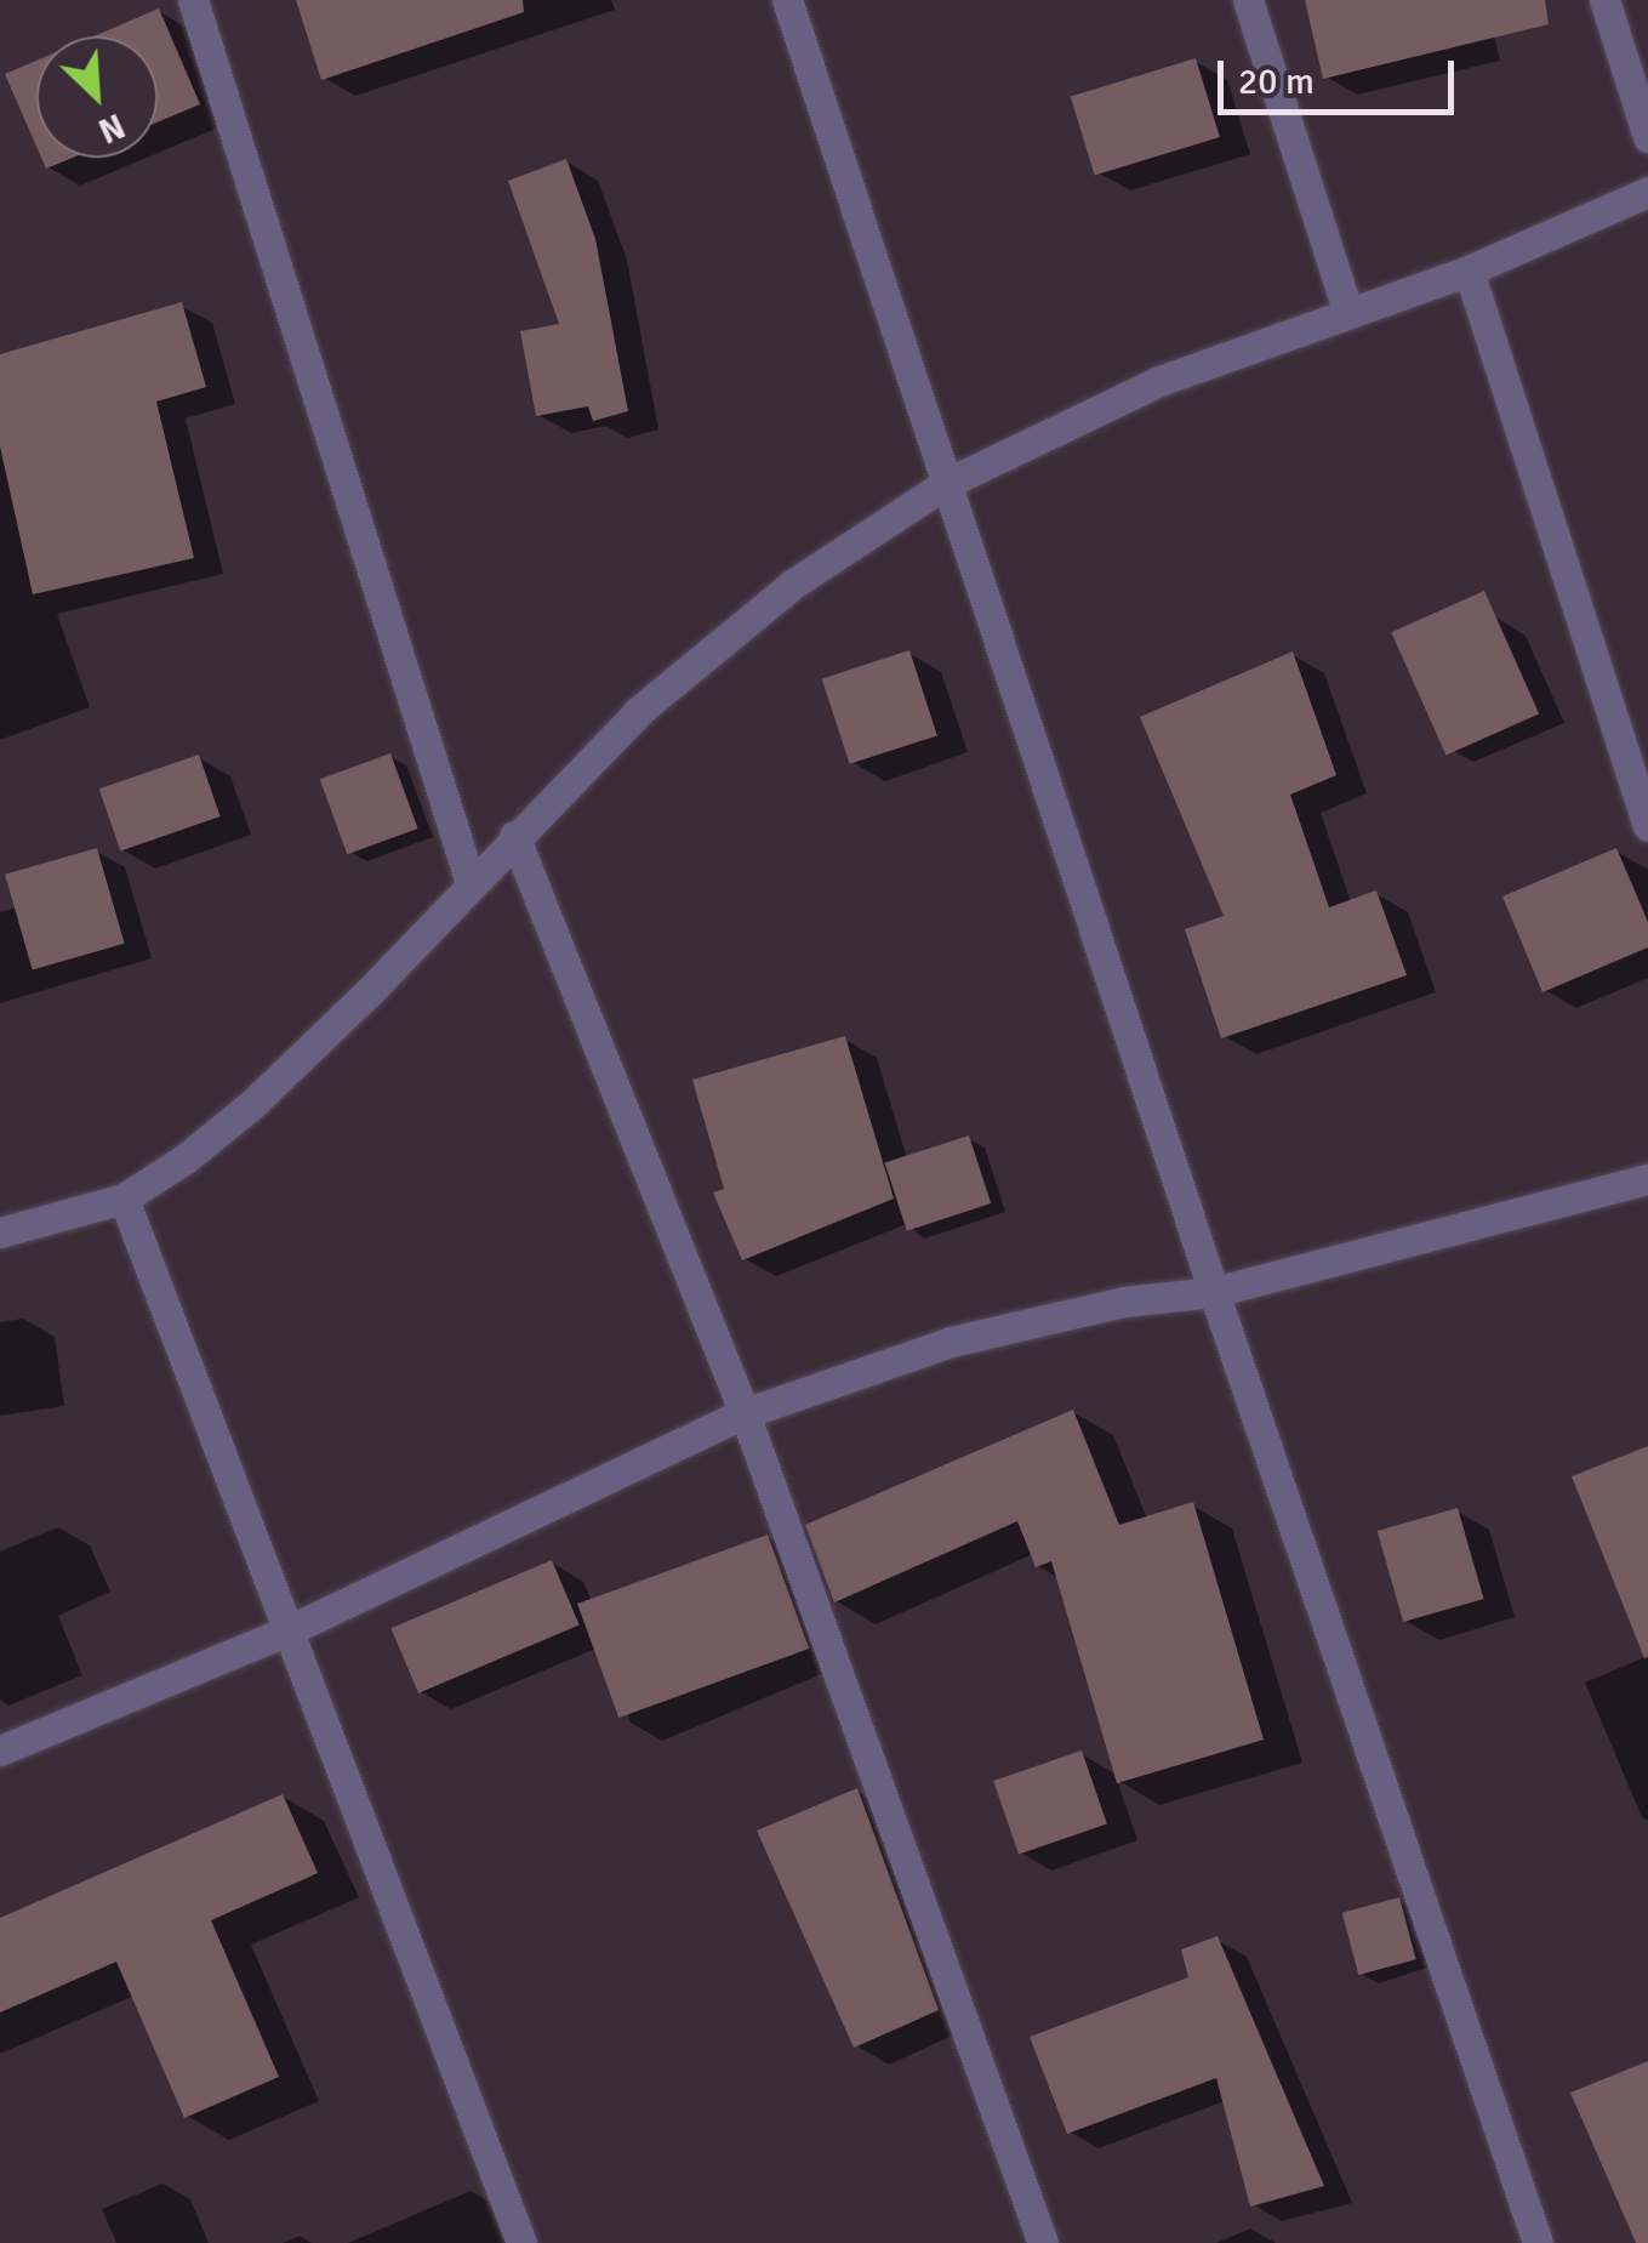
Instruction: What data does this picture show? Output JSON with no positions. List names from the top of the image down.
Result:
{
  "scale_bar": "20 m",
  "north": "bottom right"
}
